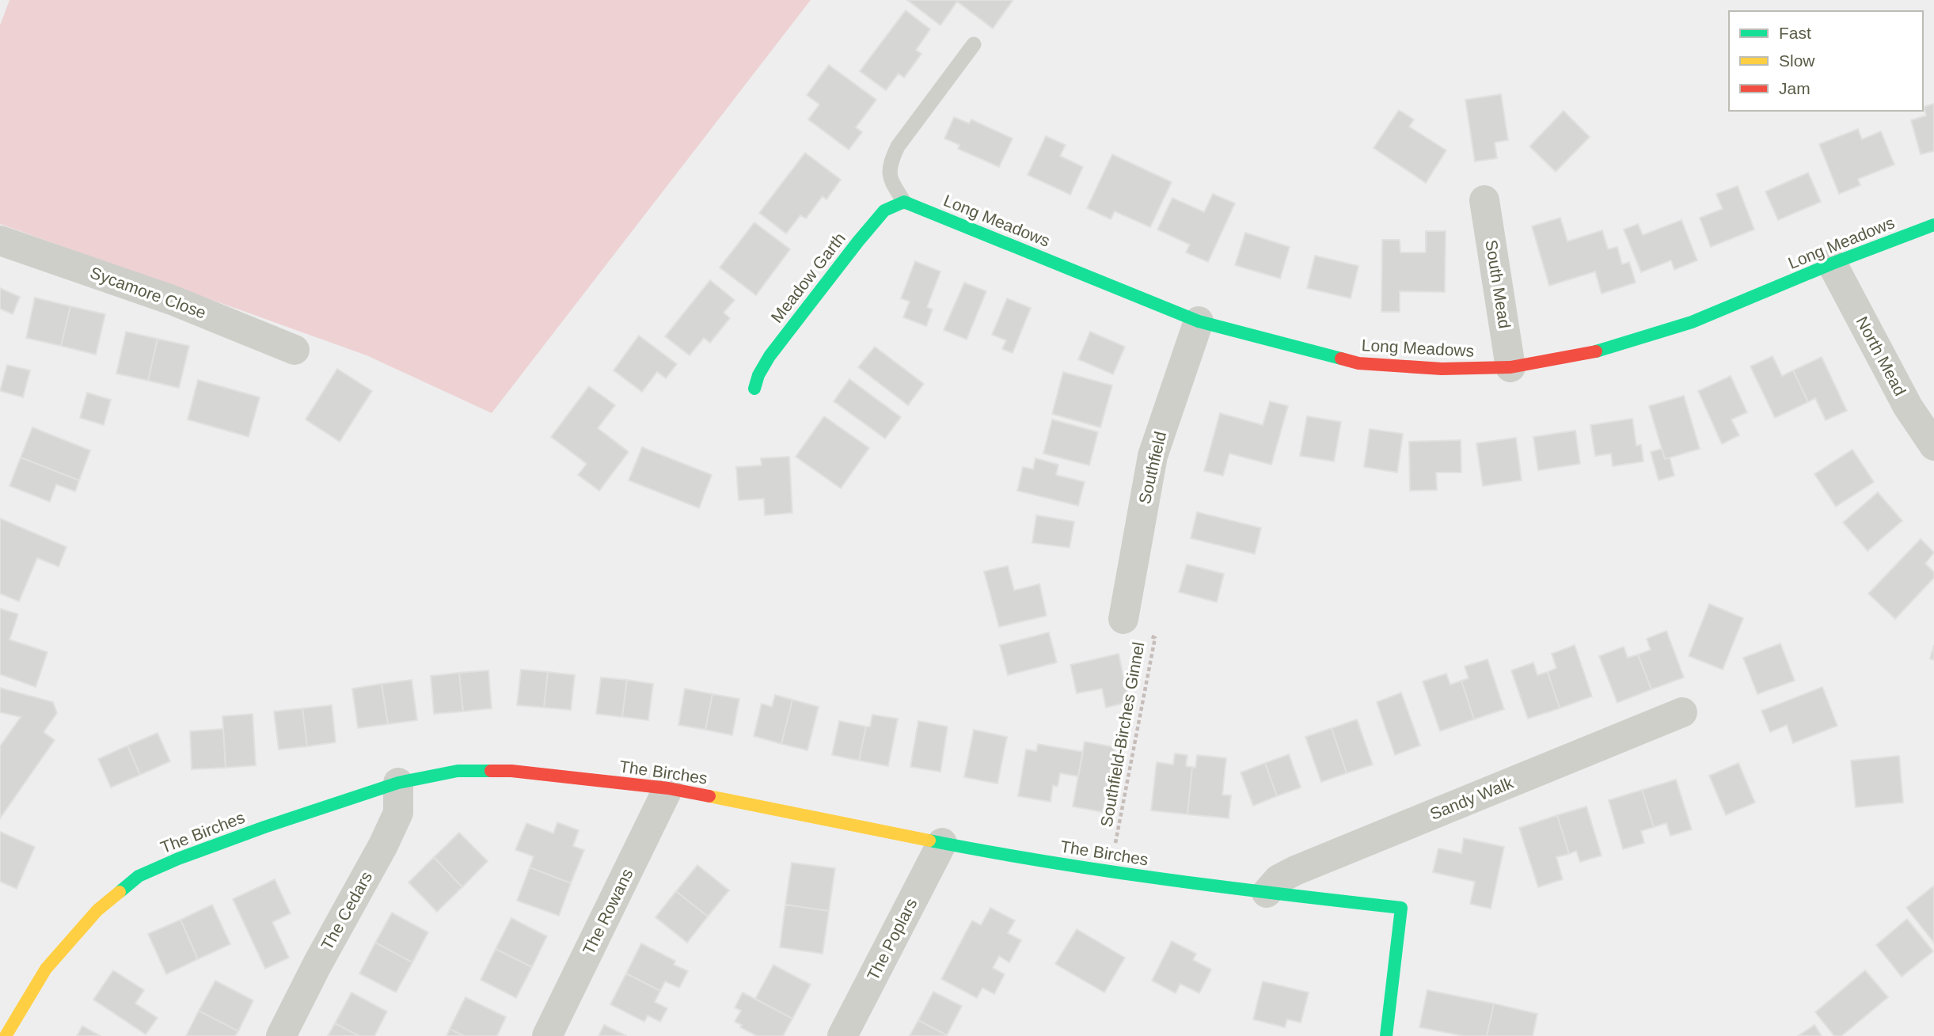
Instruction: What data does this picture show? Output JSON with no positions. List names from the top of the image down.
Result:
{
  "streets": {
    "street": [
      "Long Meadows",
      "Meadow Garth",
      "South Mead",
      "Sycamore Close",
      "North Mead",
      "Southfield",
      "The Birches",
      "Sandy Walk",
      "The Cedars",
      "The Rowans",
      "The Poplars"
    ],
    "path": ["Southfield-Birches Ginnel"]
  },
  "crossings": [
    ["Long Meadows", "Meadow Garth"],
    ["Long Meadows", "South Mead"],
    ["Long Meadows", "North Mead"],
    ["Long Meadows", "Southfield"],
    ["Southfield", "Southfield-Birches Ginnel"],
    ["Southfield-Birches Ginnel", "The Birches"],
    ["The Birches", "Sandy Walk"],
    ["The Birches", "The Cedars"],
    ["The Birches", "The Rowans"],
    ["The Birches", "The Poplars"]
  ],
  "legend": ["Fast", "Slow", "Jam"]
}
